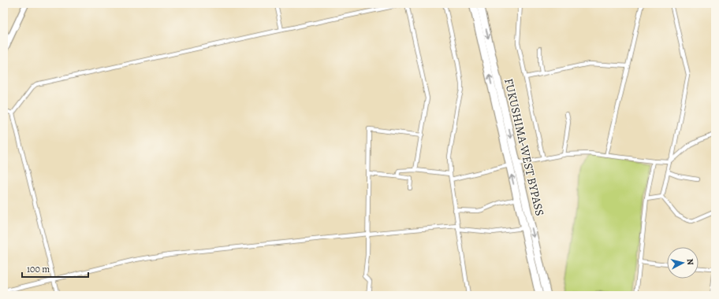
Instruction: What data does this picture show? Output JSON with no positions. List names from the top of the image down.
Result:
{
  "streets": {
    "highway": ["FUKUSHIMA-WEST BYPASS"]
  },
  "scale_bar": "100 m",
  "north": "right"
}
